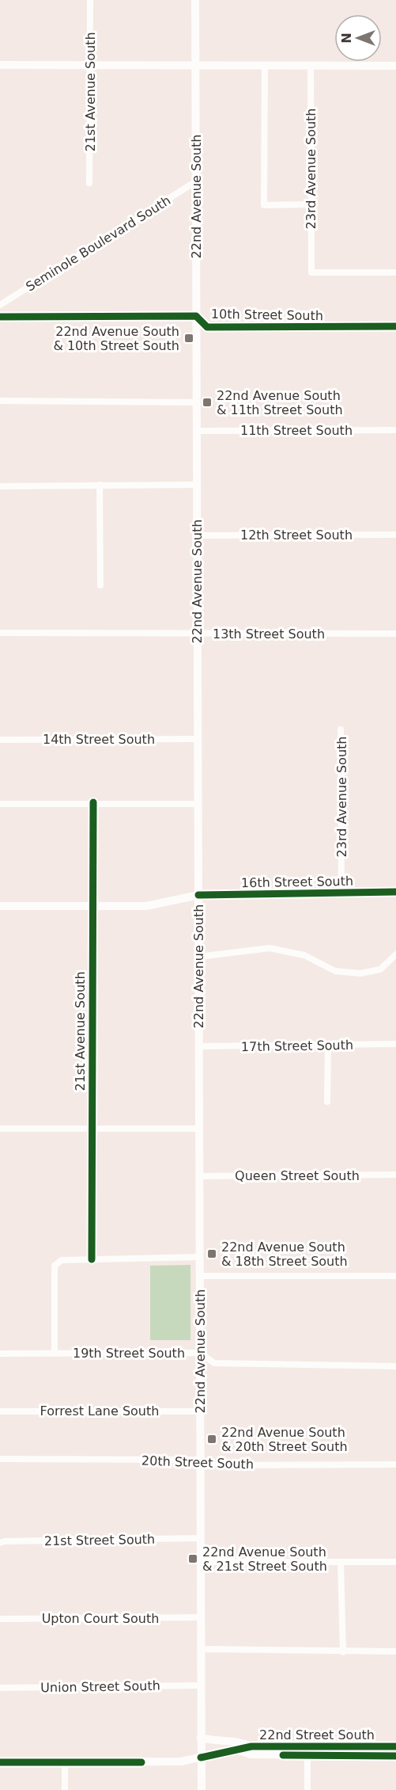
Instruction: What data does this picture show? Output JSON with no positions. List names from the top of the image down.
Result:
{
  "streets": {
    "main road": ["22nd Avenue South", "16th Street South", "22nd Street South"],
    "street": [
      "21st Avenue South",
      "23rd Avenue South",
      "Seminole Boulevard South",
      "10th Street South",
      "11th Street South",
      "12th Street South",
      "13th Street South",
      "14th Street South",
      "17th Street South",
      "Queen Street South",
      "19th Street South",
      "Forrest Lane South",
      "20th Street South",
      "21st Street South",
      "Upton Court South",
      "Union Street South"
    ]
  },
  "crossings": [
    ["21st Avenue South", "16th Street South"],
    ["23rd Avenue South", "16th Street South"],
    ["22nd Avenue South", "Seminole Boulevard South"],
    ["22nd Avenue South", "10th Street South"],
    ["22nd Avenue South", "11th Street South"],
    ["22nd Avenue South", "12th Street South"],
    ["22nd Avenue South", "13th Street South"],
    ["22nd Avenue South", "14th Street South"],
    ["22nd Avenue South", "16th Street South"],
    ["22nd Avenue South", "17th Street South"],
    ["22nd Avenue South", "Queen Street South"],
    ["22nd Avenue South", "19th Street South"],
    ["22nd Avenue South", "Forrest Lane South"],
    ["22nd Avenue South", "20th Street South"],
    ["22nd Avenue South", "21st Street South"],
    ["22nd Avenue South", "Upton Court South"],
    ["22nd Avenue South", "Union Street South"],
    ["22nd Avenue South", "22nd Street South"]
  ],
  "places": {
    "transit": [
      "22nd Avenue South & 10th Street South",
      "22nd Avenue South & 11th Street South",
      "22nd Avenue South & 18th Street South",
      "22nd Avenue South & 20th Street South",
      "22nd Avenue South & 21st Street South"
    ]
  },
  "north": "left"
}
